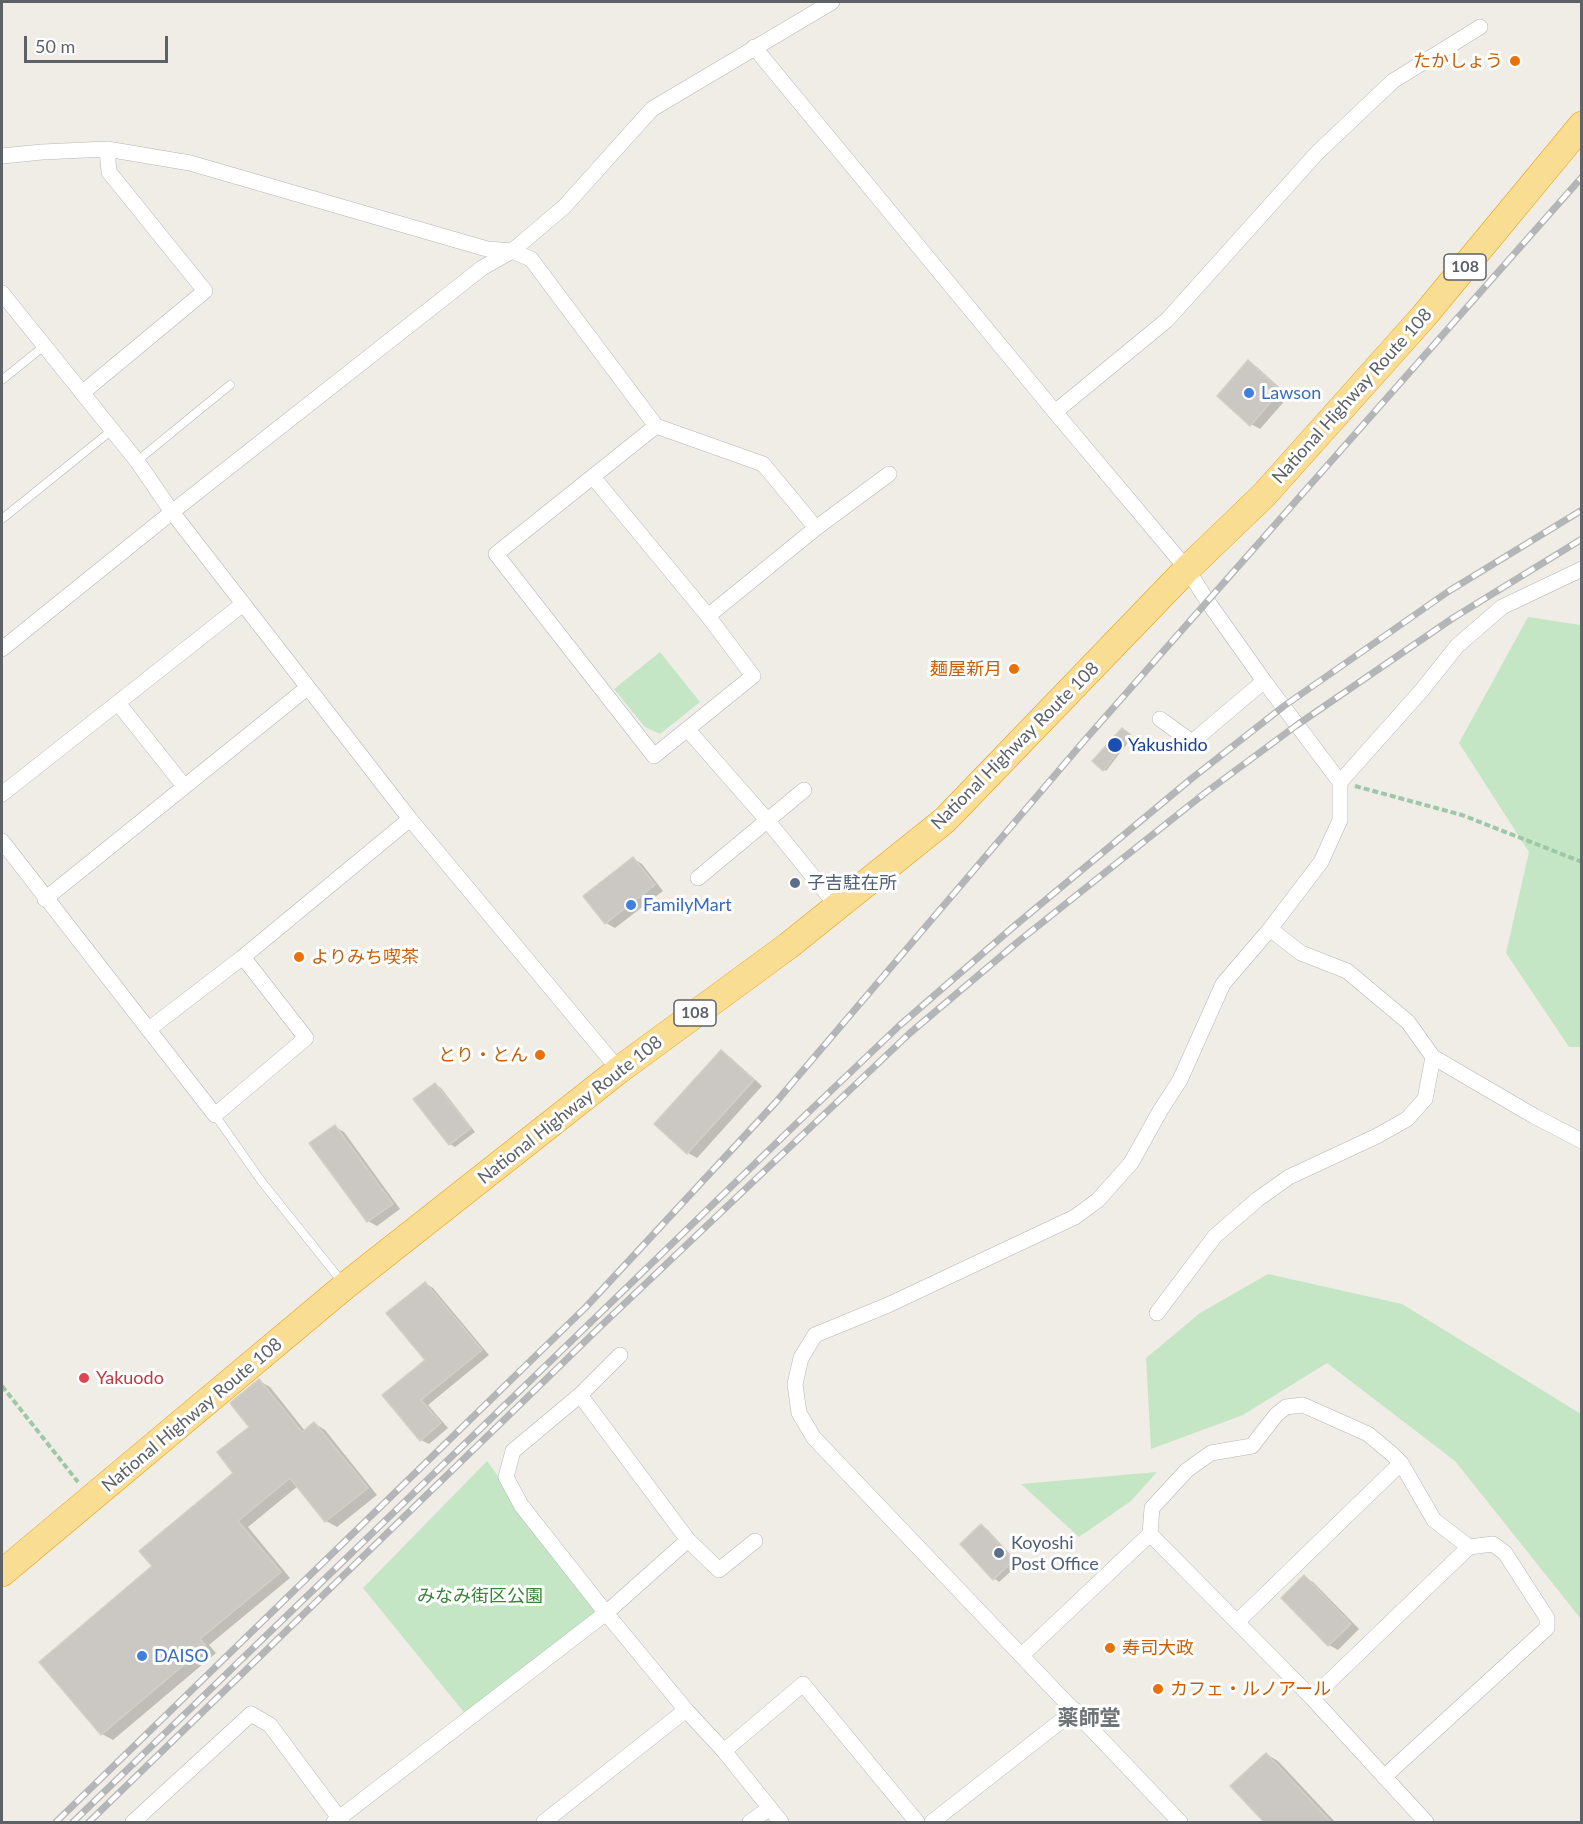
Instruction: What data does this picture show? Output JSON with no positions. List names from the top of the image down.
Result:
{
  "streets": {
    "highway": ["108", "National Highway Route 108"]
  },
  "districts": ["薬師堂"],
  "parks": ["みなみ街区公園"],
  "places": [
    "たかしょう",
    "Lawson",
    "麺屋新月",
    "Yakushido",
    "子吉駐在所",
    "FamilyMart",
    "よりみち喫茶",
    "とり・とん",
    "Yakuodo",
    "Koyoshi Post Office",
    "寿司大政",
    "DAISO",
    "カフェ・ルノアール"
  ],
  "scale_bar": "50 m"
}
